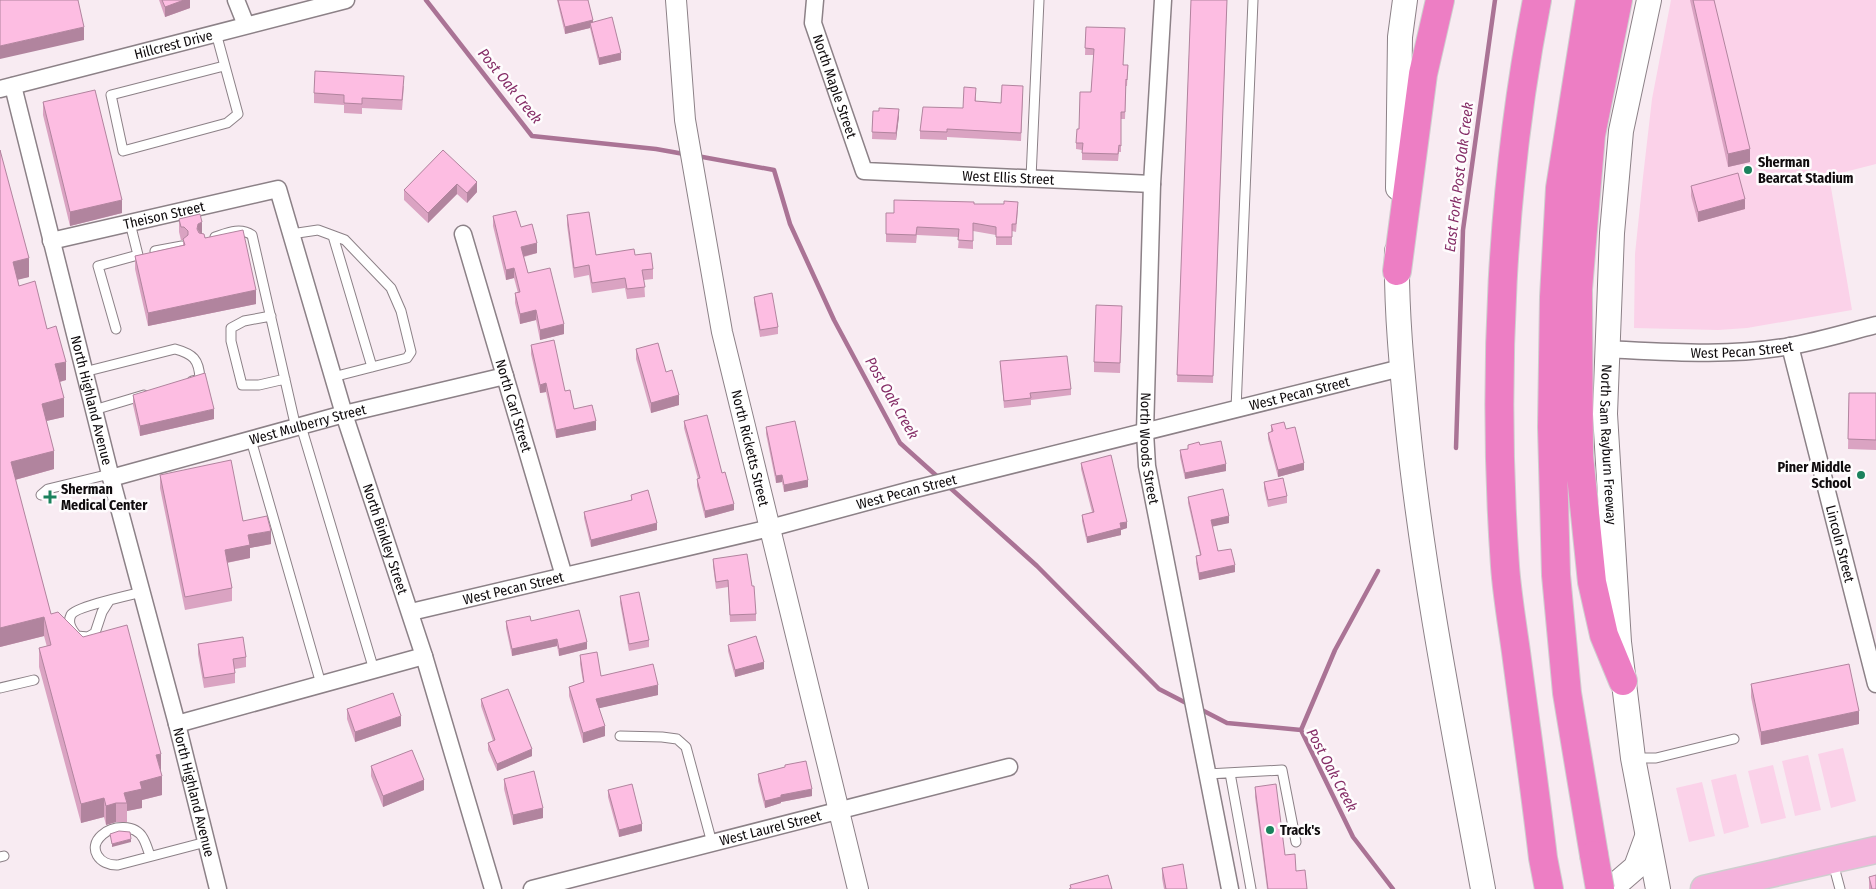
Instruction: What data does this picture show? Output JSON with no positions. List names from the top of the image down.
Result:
{
  "streets": {
    "main road": ["North Sam Rayburn Freeway"],
    "street": [
      "Hillcrest Drive",
      "North Maple Street",
      "West Ellis Street",
      "Theison Street",
      "West Pecan Street",
      "North Highland Avenue",
      "North Carl Street",
      "West Mulberry Street",
      "North Ricketts Street",
      "North Woods Street",
      "North Binkley Street",
      "Lincoln Street",
      "West Laurel Street"
    ]
  },
  "crossings": [
    ["Hillcrest Drive", "North Highland Avenue"],
    ["North Maple Street", "West Ellis Street"],
    ["West Ellis Street", "North Woods Street"],
    ["Theison Street", "North Highland Avenue"],
    ["Theison Street", "North Binkley Street"],
    ["West Pecan Street", "North Carl Street"],
    ["West Pecan Street", "North Sam Rayburn Freeway"],
    ["West Pecan Street", "North Ricketts Street"],
    ["West Pecan Street", "North Woods Street"],
    ["West Pecan Street", "North Binkley Street"],
    ["West Pecan Street", "Lincoln Street"],
    ["North Highland Avenue", "West Mulberry Street"],
    ["North Carl Street", "West Mulberry Street"],
    ["West Mulberry Street", "North Binkley Street"],
    ["North Ricketts Street", "West Laurel Street"]
  ],
  "water": ["Post Oak Creek", "East Fork Post Oak Creek"],
  "places": {
    "other": ["Sherman Bearcat Stadium", "Piner Middle School", "Track's"],
    "health": ["Sherman Medical Center"]
  }
}
